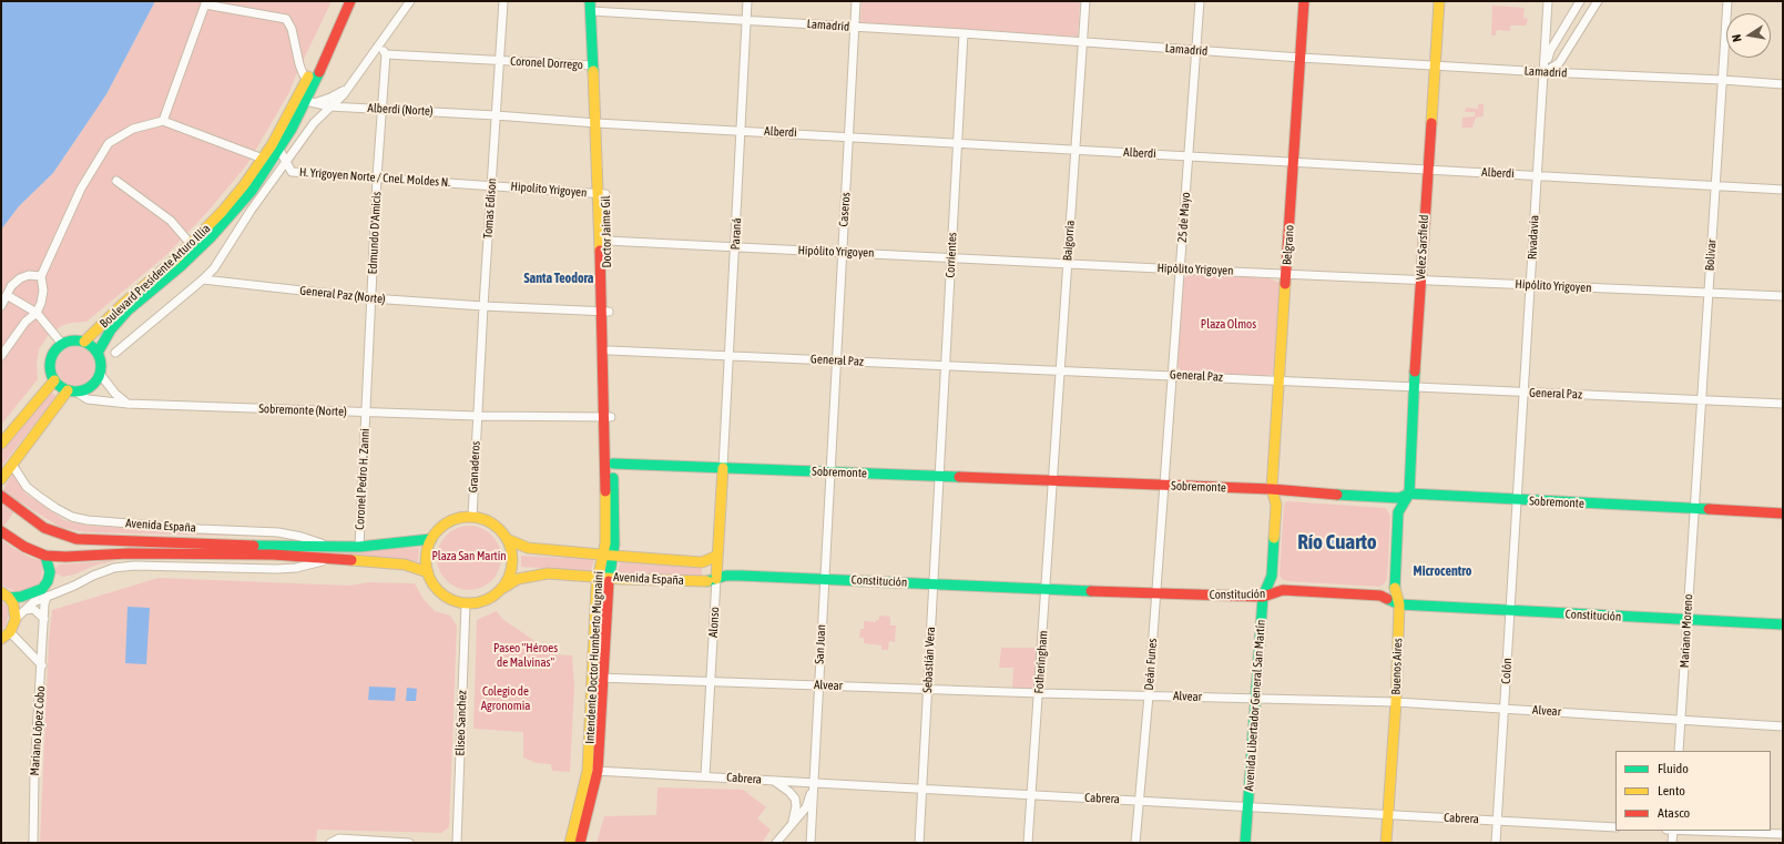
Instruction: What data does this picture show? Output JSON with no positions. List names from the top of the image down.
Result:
{
  "streets": {
    "main road": [
      "Doctor Jaime Gil",
      "Belgrano",
      "Vélez Sarsfield",
      "Boulevard Presidente Arturo Illia",
      "Sobremonte",
      "Avenida España",
      "Constitución",
      "Alonso",
      "Intendente Doctor Humberto Mugnaini",
      "Buenos Aires",
      "Avenida Libertador General San Martín"
    ],
    "street": [
      "Lamadrid",
      "Coronel Dorrego",
      "Alberdi (Norte)",
      "Alberdi",
      "H. Yrigoyen Norte / Cnel. Moldes N.",
      "Hipolito Yrigoyen",
      "Tomas Edison",
      "Caseros",
      "25 de Mayo",
      "Edmundo D'Amicis",
      "Paraná",
      "Rivadavia",
      "Baigorria",
      "Hipólito Yrigoyen",
      "Corrientes",
      "Bolivar",
      "General Paz (Norte)",
      "General Paz",
      "Sobremonte (Norte)",
      "Granaderos",
      "Coronel Pedro H. Zanni",
      "Mariano Moreno",
      "San Juan",
      "Sebastián Vera",
      "Fotheringham",
      "Deán Funes",
      "Colón",
      "Alvear",
      "Eliseo Sanchez",
      "Mariano López Cobo",
      "Cabrera"
    ]
  },
  "crossings": [
    ["Lamadrid", "Caseros"],
    ["Lamadrid", "25 de Mayo"],
    ["Lamadrid", "Doctor Jaime Gil"],
    ["Lamadrid", "Paraná"],
    ["Lamadrid", "Rivadavia"],
    ["Lamadrid", "Baigorria"],
    ["Lamadrid", "Belgrano"],
    ["Lamadrid", "Vélez Sarsfield"],
    ["Lamadrid", "Corrientes"],
    ["Lamadrid", "Bolivar"],
    ["Coronel Dorrego", "Tomas Edison"],
    ["Coronel Dorrego", "Doctor Jaime Gil"],
    ["Coronel Dorrego", "Edmundo D'Amicis"],
    ["Alberdi (Norte)", "Alberdi"],
    ["Alberdi (Norte)", "Tomas Edison"],
    ["Alberdi (Norte)", "Edmundo D'Amicis"],
    ["Alberdi (Norte)", "Boulevard Presidente Arturo Illia"],
    ["Alberdi", "Tomas Edison"],
    ["Alberdi", "Caseros"],
    ["Alberdi", "25 de Mayo"],
    ["Alberdi", "Doctor Jaime Gil"],
    ["Alberdi", "Paraná"],
    ["Alberdi", "Rivadavia"],
    ["Alberdi", "Baigorria"],
    ["Alberdi", "Belgrano"],
    ["Alberdi", "Vélez Sarsfield"],
    ["Alberdi", "Corrientes"],
    ["Alberdi", "Bolivar"],
    ["H. Yrigoyen Norte / Cnel. Moldes N.", "Hipolito Yrigoyen"],
    ["H. Yrigoyen Norte / Cnel. Moldes N.", "Tomas Edison"],
    ["H. Yrigoyen Norte / Cnel. Moldes N.", "Edmundo D'Amicis"],
    ["H. Yrigoyen Norte / Cnel. Moldes N.", "Boulevard Presidente Arturo Illia"],
    ["Hipolito Yrigoyen", "Tomas Edison"],
    ["Hipolito Yrigoyen", "Doctor Jaime Gil"],
    ["Tomas Edison", "General Paz (Norte)"],
    ["Tomas Edison", "Sobremonte (Norte)"],
    ["Tomas Edison", "Granaderos"],
    ["Caseros", "Hipólito Yrigoyen"],
    ["Caseros", "General Paz"],
    ["Caseros", "Sobremonte"],
    ["Caseros", "San Juan"],
    ["25 de Mayo", "Hipólito Yrigoyen"],
    ["25 de Mayo", "General Paz"],
    ["25 de Mayo", "Sobremonte"],
    ["25 de Mayo", "Deán Funes"],
    ["Doctor Jaime Gil", "Hipólito Yrigoyen"],
    ["Doctor Jaime Gil", "General Paz"],
    ["Doctor Jaime Gil", "Sobremonte"],
    ["Doctor Jaime Gil", "Intendente Doctor Humberto Mugnaini"],
    ["Edmundo D'Amicis", "General Paz (Norte)"],
    ["Edmundo D'Amicis", "Sobremonte (Norte)"],
    ["Edmundo D'Amicis", "Coronel Pedro H. Zanni"],
    ["Paraná", "Hipólito Yrigoyen"],
    ["Paraná", "General Paz"],
    ["Paraná", "Sobremonte"],
    ["Paraná", "Alonso"],
    ["Rivadavia", "Hipólito Yrigoyen"],
    ["Rivadavia", "General Paz"],
    ["Rivadavia", "Sobremonte"],
    ["Rivadavia", "Colón"],
    ["Baigorria", "Hipólito Yrigoyen"],
    ["Baigorria", "General Paz"],
    ["Baigorria", "Sobremonte"],
    ["Baigorria", "Fotheringham"],
    ["Belgrano", "Hipólito Yrigoyen"],
    ["Belgrano", "General Paz"],
    ["Belgrano", "Sobremonte"],
    ["Belgrano", "Avenida Libertador General San Martín"],
    ["Vélez Sarsfield", "Hipólito Yrigoyen"],
    ["Vélez Sarsfield", "General Paz"],
    ["Vélez Sarsfield", "Sobremonte"],
    ["Vélez Sarsfield", "Buenos Aires"],
    ["Hipólito Yrigoyen", "Corrientes"],
    ["Hipólito Yrigoyen", "Bolivar"],
    ["Corrientes", "General Paz"],
    ["Corrientes", "Sobremonte"],
    ["Corrientes", "Sebastián Vera"],
    ["Bolivar", "General Paz"],
    ["Bolivar", "Sobremonte"],
    ["Bolivar", "Mariano Moreno"],
    ["Boulevard Presidente Arturo Illia", "Sobremonte (Norte)"],
    ["Sobremonte (Norte)", "Granaderos"],
    ["Sobremonte (Norte)", "Coronel Pedro H. Zanni"],
    ["Granaderos", "Avenida España"],
    ["Granaderos", "Eliseo Sanchez"],
    ["Sobremonte", "Alonso"],
    ["Sobremonte", "Mariano Moreno"],
    ["Sobremonte", "San Juan"],
    ["Sobremonte", "Intendente Doctor Humberto Mugnaini"],
    ["Sobremonte", "Sebastián Vera"],
    ["Sobremonte", "Fotheringham"],
    ["Sobremonte", "Deán Funes"],
    ["Sobremonte", "Buenos Aires"],
    ["Sobremonte", "Colón"],
    ["Sobremonte", "Avenida Libertador General San Martín"],
    ["Coronel Pedro H. Zanni", "Avenida España"],
    ["Avenida España", "Constitución"],
    ["Avenida España", "Alonso"],
    ["Avenida España", "Intendente Doctor Humberto Mugnaini"],
    ["Avenida España", "Eliseo Sanchez"],
    ["Avenida España", "Mariano López Cobo"],
    ["Constitución", "Alonso"],
    ["Constitución", "Mariano Moreno"],
    ["Constitución", "San Juan"],
    ["Constitución", "Sebastián Vera"],
    ["Constitución", "Fotheringham"],
    ["Constitución", "Deán Funes"],
    ["Constitución", "Buenos Aires"],
    ["Constitución", "Colón"],
    ["Constitución", "Avenida Libertador General San Martín"],
    ["Alonso", "Alvear"],
    ["Alonso", "Cabrera"],
    ["Mariano Moreno", "Alvear"],
    ["San Juan", "Alvear"],
    ["San Juan", "Cabrera"],
    ["Intendente Doctor Humberto Mugnaini", "Alvear"],
    ["Intendente Doctor Humberto Mugnaini", "Cabrera"],
    ["Sebastián Vera", "Alvear"],
    ["Sebastián Vera", "Cabrera"],
    ["Fotheringham", "Alvear"],
    ["Fotheringham", "Cabrera"],
    ["Deán Funes", "Alvear"],
    ["Deán Funes", "Cabrera"],
    ["Buenos Aires", "Alvear"],
    ["Buenos Aires", "Cabrera"],
    ["Colón", "Alvear"],
    ["Colón", "Cabrera"],
    ["Alvear", "Avenida Libertador General San Martín"],
    ["Avenida Libertador General San Martín", "Cabrera"]
  ],
  "districts": ["Santa Teodora", "Río Cuarto", "Microcentro"],
  "parks": [
    "Plaza Olmos",
    "Plaza San Martín",
    "Paseo \"Héroes de Malvinas\"",
    "Colegio de Agronomia"
  ],
  "legend": ["Fluido", "Lento", "Atasco"],
  "north": "left"
}
